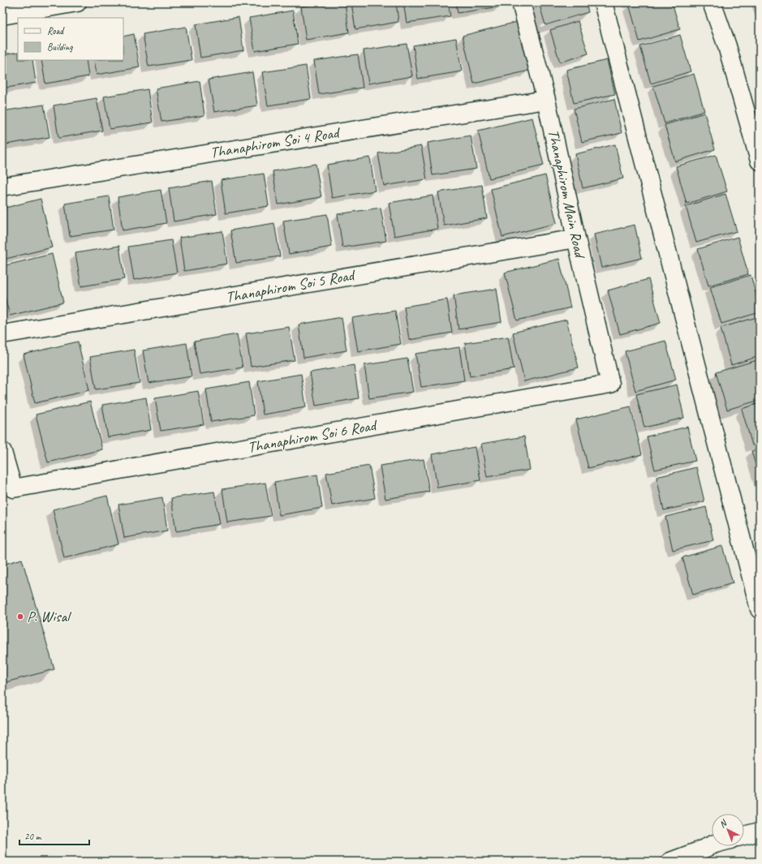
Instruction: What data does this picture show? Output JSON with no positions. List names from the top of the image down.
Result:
{
  "streets": {
    "street": [
      "Thanaphirom Soi 4 Road",
      "Thanaphirom Main Road",
      "Thanaphirom Soi 5 Road",
      "Thanaphirom Soi 6 Road"
    ]
  },
  "crossings": [
    ["Thanaphirom Soi 4 Road", "Thanaphirom Main Road"],
    ["Thanaphirom Main Road", "Thanaphirom Soi 5 Road"],
    ["Thanaphirom Main Road", "Thanaphirom Soi 6 Road"]
  ],
  "places": ["P. Wisal"],
  "legend": ["Road", "Building"],
  "scale_bar": "20 m",
  "north": "top left"
}
